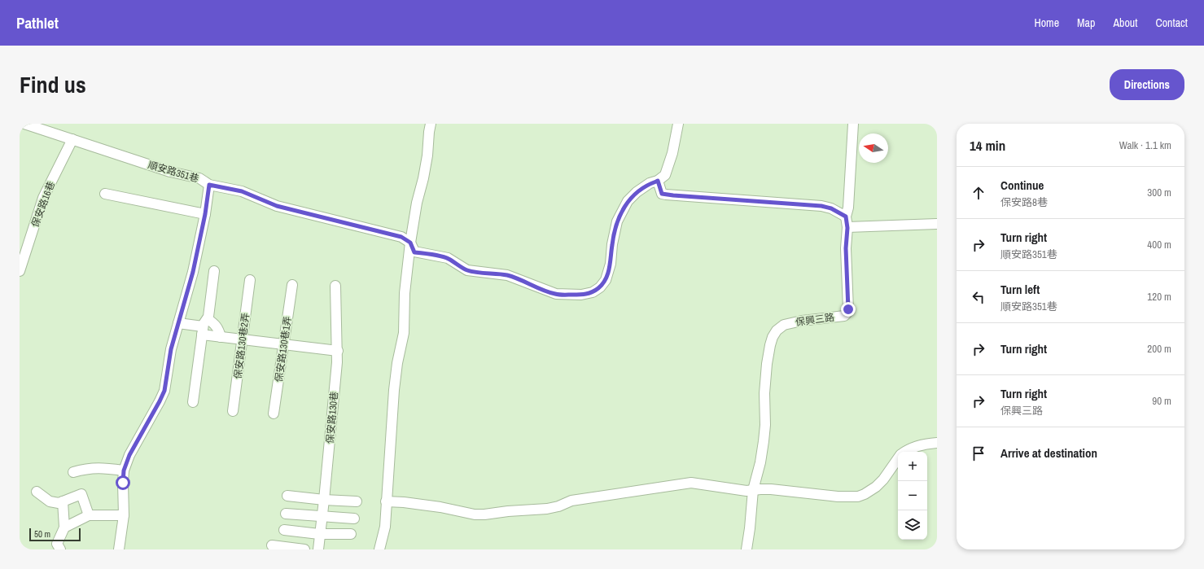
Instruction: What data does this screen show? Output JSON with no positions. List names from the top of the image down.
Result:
{
  "streets": {
    "street": [
      "順安路351巷",
      "保安路16巷",
      "保興三路",
      "保安路130巷2弄",
      "保安路130巷1弄",
      "保安路130巷"
    ]
  },
  "crossings": [
    ["順安路351巷", "保安路16巷"]
  ],
  "scale_bar": "50 m",
  "north": "left",
  "page": {
    "header": "Pathlet",
    "nav": [
      "Home",
      "Map",
      "About",
      "Contact"
    ],
    "title": "Find us",
    "buttons": "Directions",
    "heading": ["14 min", "Walk · 1.1 km"],
    "list": [
      ["Continue", "保安路8巷", "300 m"],
      ["Turn right", "順安路351巷", "400 m"],
      ["Turn left", "順安路351巷", "120 m"],
      ["Turn right", "200 m"],
      ["Turn right", "保興三路", "90 m"],
      "Arrive at destination"
    ],
    "map_buttons": ["+", "−"],
    "scale": "50 m"
  }
}
